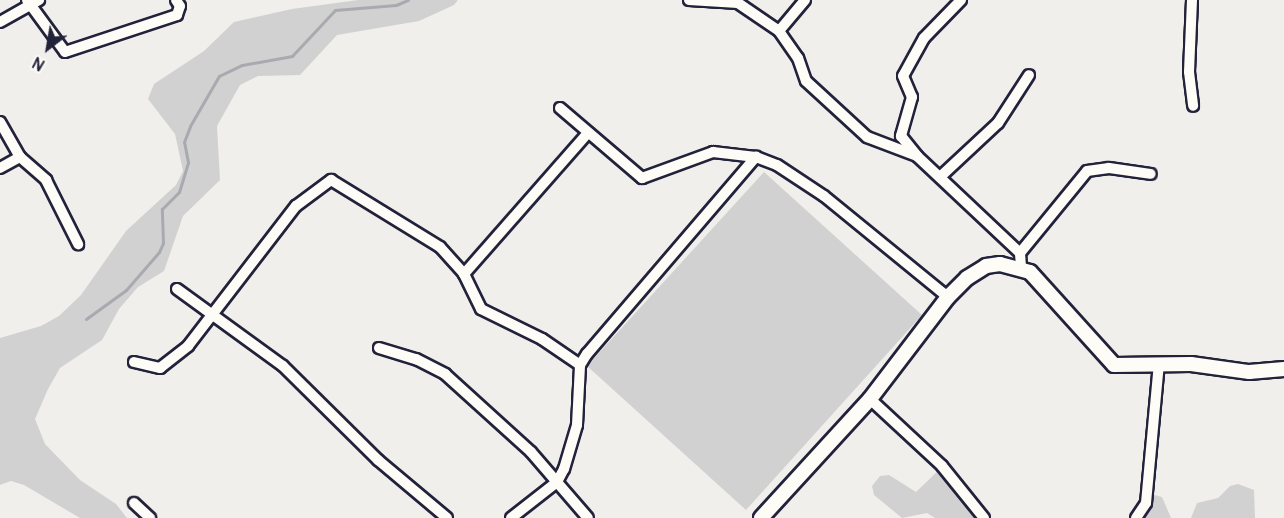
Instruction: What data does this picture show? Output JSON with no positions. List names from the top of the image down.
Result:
{
  "north": "bottom left"
}
